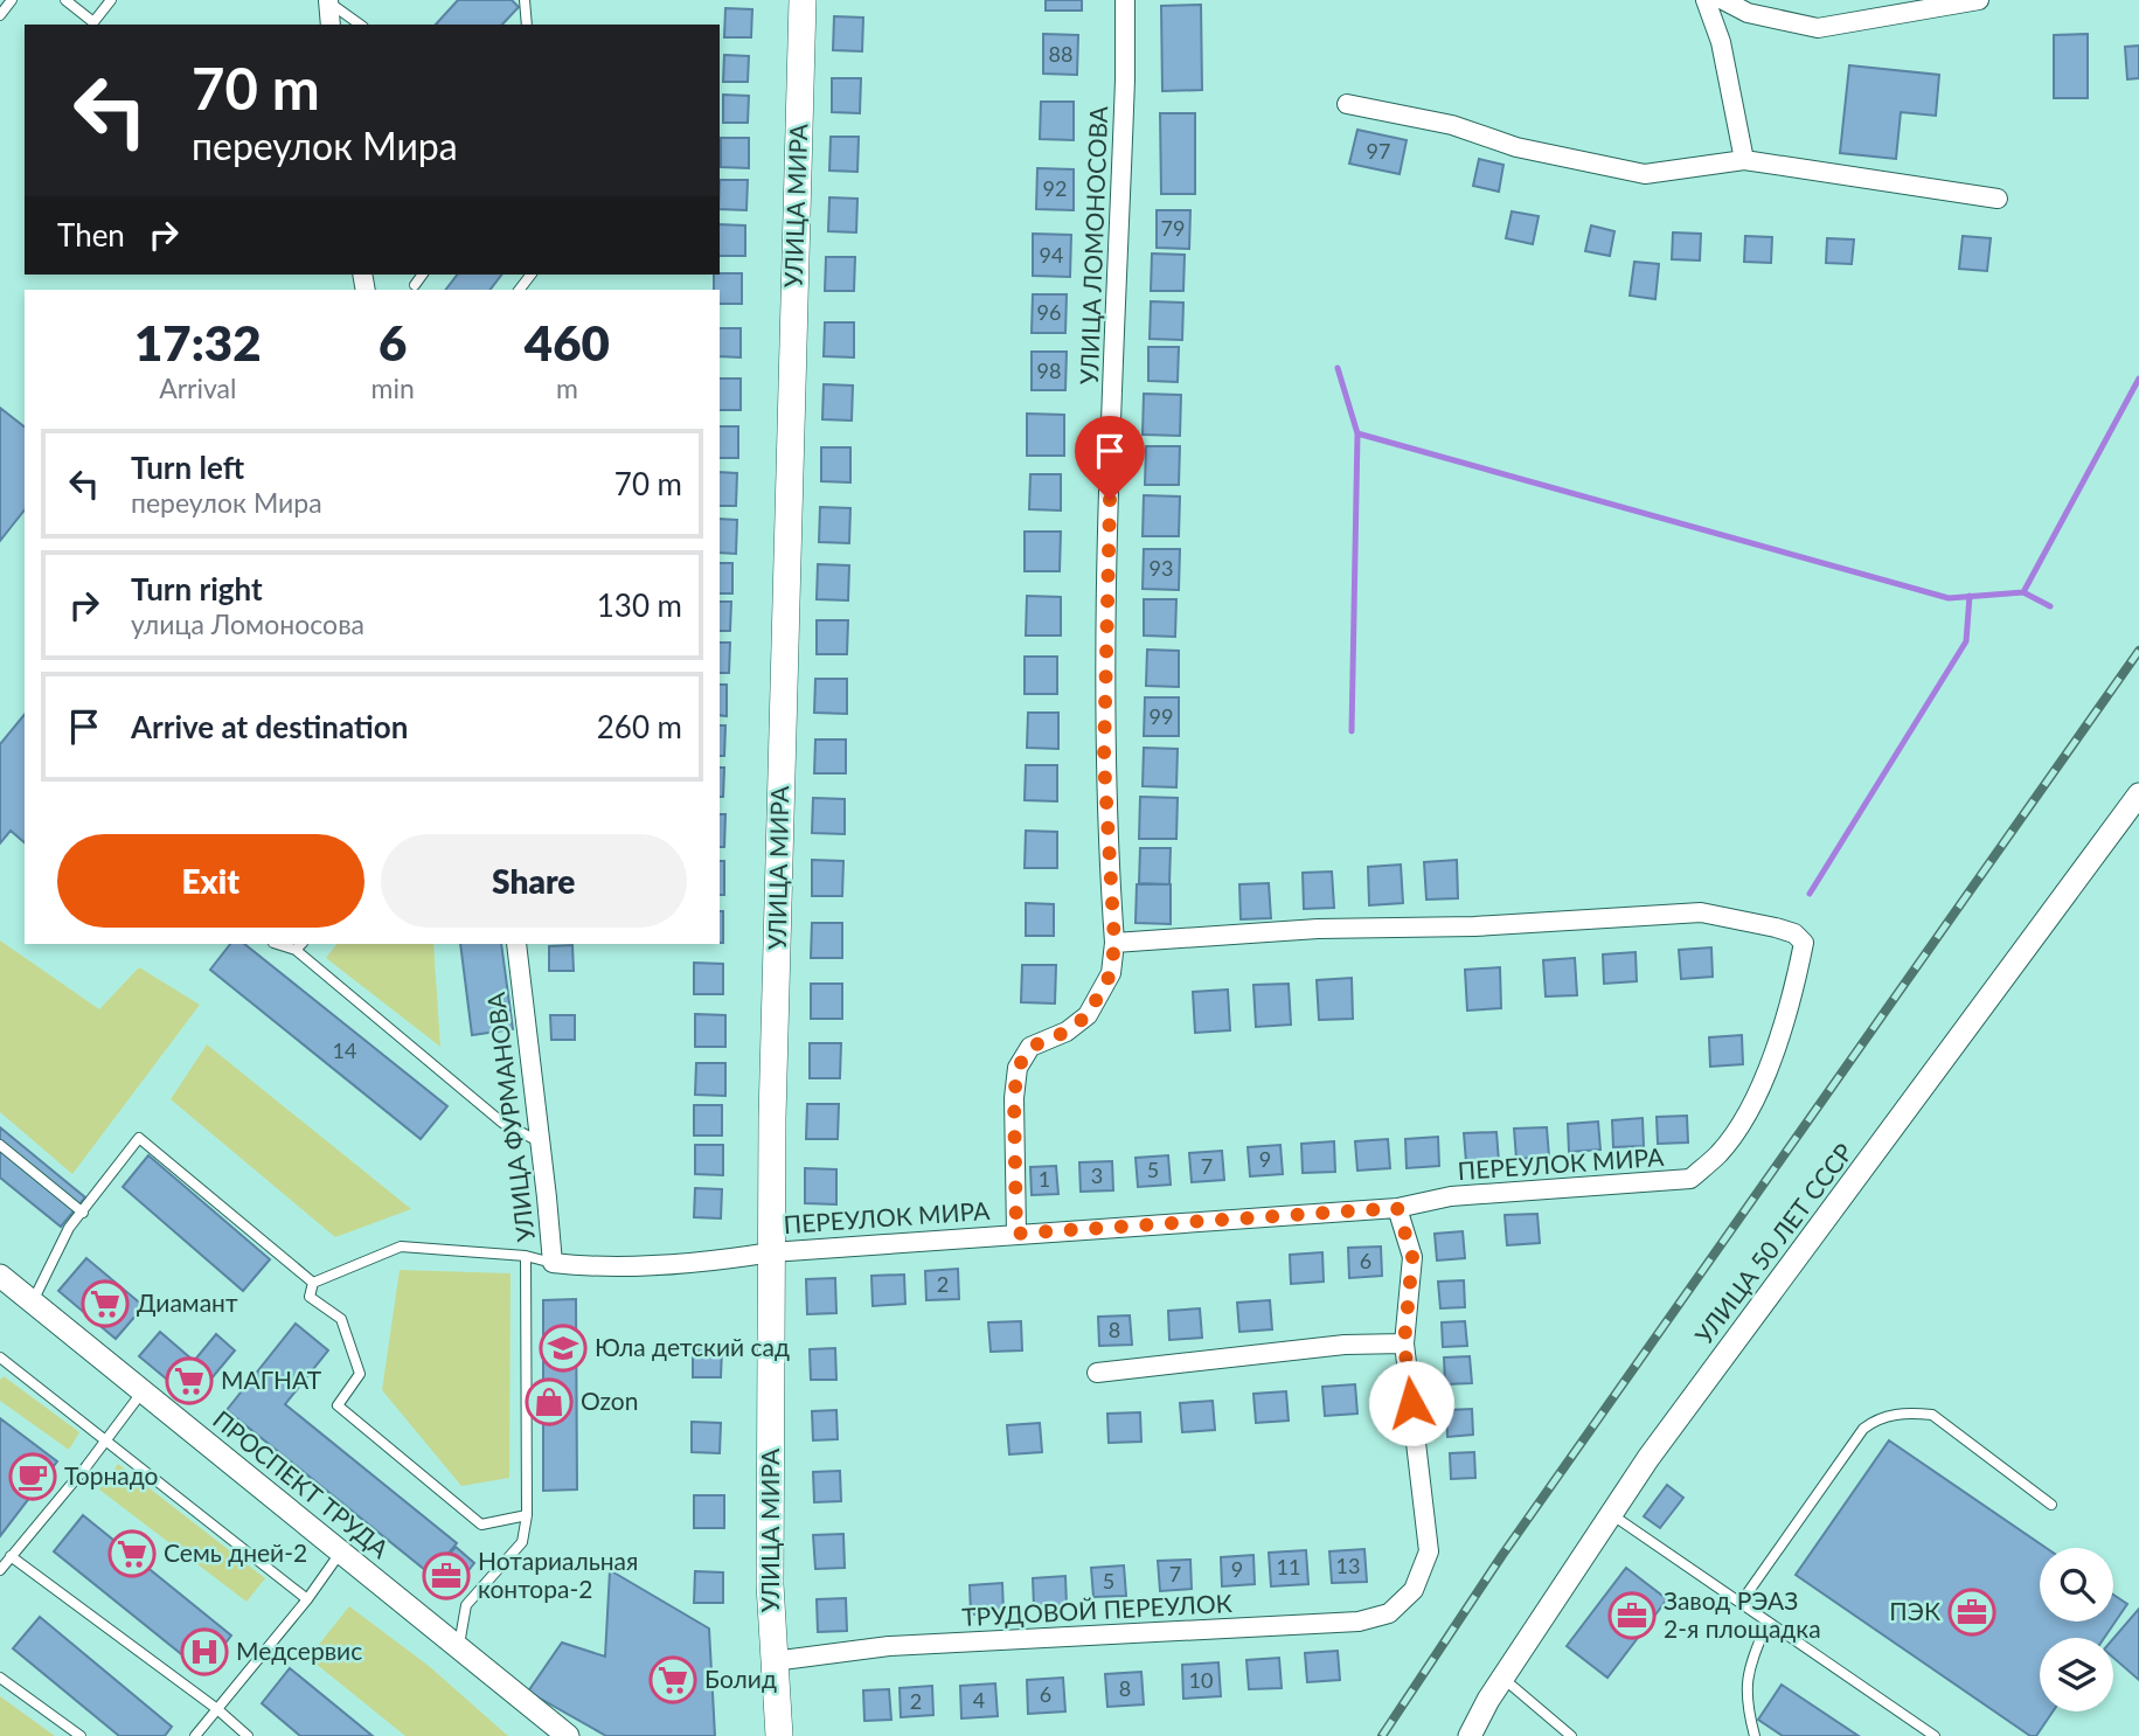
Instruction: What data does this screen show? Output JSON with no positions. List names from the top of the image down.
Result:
{
  "streets": {
    "main road": ["УЛИЦА МИРА"],
    "street": [
      "УЛИЦА ЛОМОНОСОВА",
      "УЛИЦА ФУРМАНОВА",
      "ПЕРЕУЛОК МИРА",
      "УЛИЦА 50 ЛЕТ СССР",
      "ПРОСПЕКТ ТРУДА",
      "ТРУДОВОЙ ПЕРЕУЛОК"
    ]
  },
  "crossings": [
    ["УЛИЦА МИРА", "УЛИЦА ФУРМАНОВА"],
    ["УЛИЦА МИРА", "ПЕРЕУЛОК МИРА"],
    ["УЛИЦА МИРА", "ТРУДОВОЙ ПЕРЕУЛОК"],
    ["УЛИЦА ЛОМОНОСОВА", "ПЕРЕУЛОК МИРА"],
    ["УЛИЦА ФУРМАНОВА", "ПЕРЕУЛОК МИРА"]
  ],
  "places": {
    "supermarket": [
      "Диамант",
      "МАГНАТ",
      "Семь дней-2",
      "Болид"
    ],
    "school or university": ["Юла детский сад"],
    "shop": ["Ozon"],
    "cafe": ["Торнадо"],
    "office": ["Нотариальная контора-2", "ПЭК", "Завод РЭАЗ 2-я площадка"],
    "hospital": ["Медсервис"]
  },
  "house_numbers": [
    "88",
    "97",
    "92",
    "79",
    "94",
    "96",
    "98",
    "93",
    "99",
    "14",
    "9",
    "7",
    "5",
    "3",
    "1",
    "6",
    "2",
    "8",
    "13",
    "11",
    "9",
    "7",
    "5",
    "10",
    "8",
    "6",
    "4",
    "2"
  ],
  "page": {
    "turn": ["70 m", "переулок Мира"],
    "then": "Then",
    "eta": [
      "17:32",
      "Arrival",
      "6",
      "min",
      "460",
      "m"
    ],
    "list": [
      {
        "name": "Turn left",
        "note": "переулок Мира",
        "value": "70 m"
      },
      {
        "name": "Turn right",
        "note": "улица Ломоносова",
        "value": "130 m"
      },
      {
        "name": "Arrive at destination",
        "value": "260 m"
      }
    ],
    "buttons": ["Exit", "Share"]
  }
}
